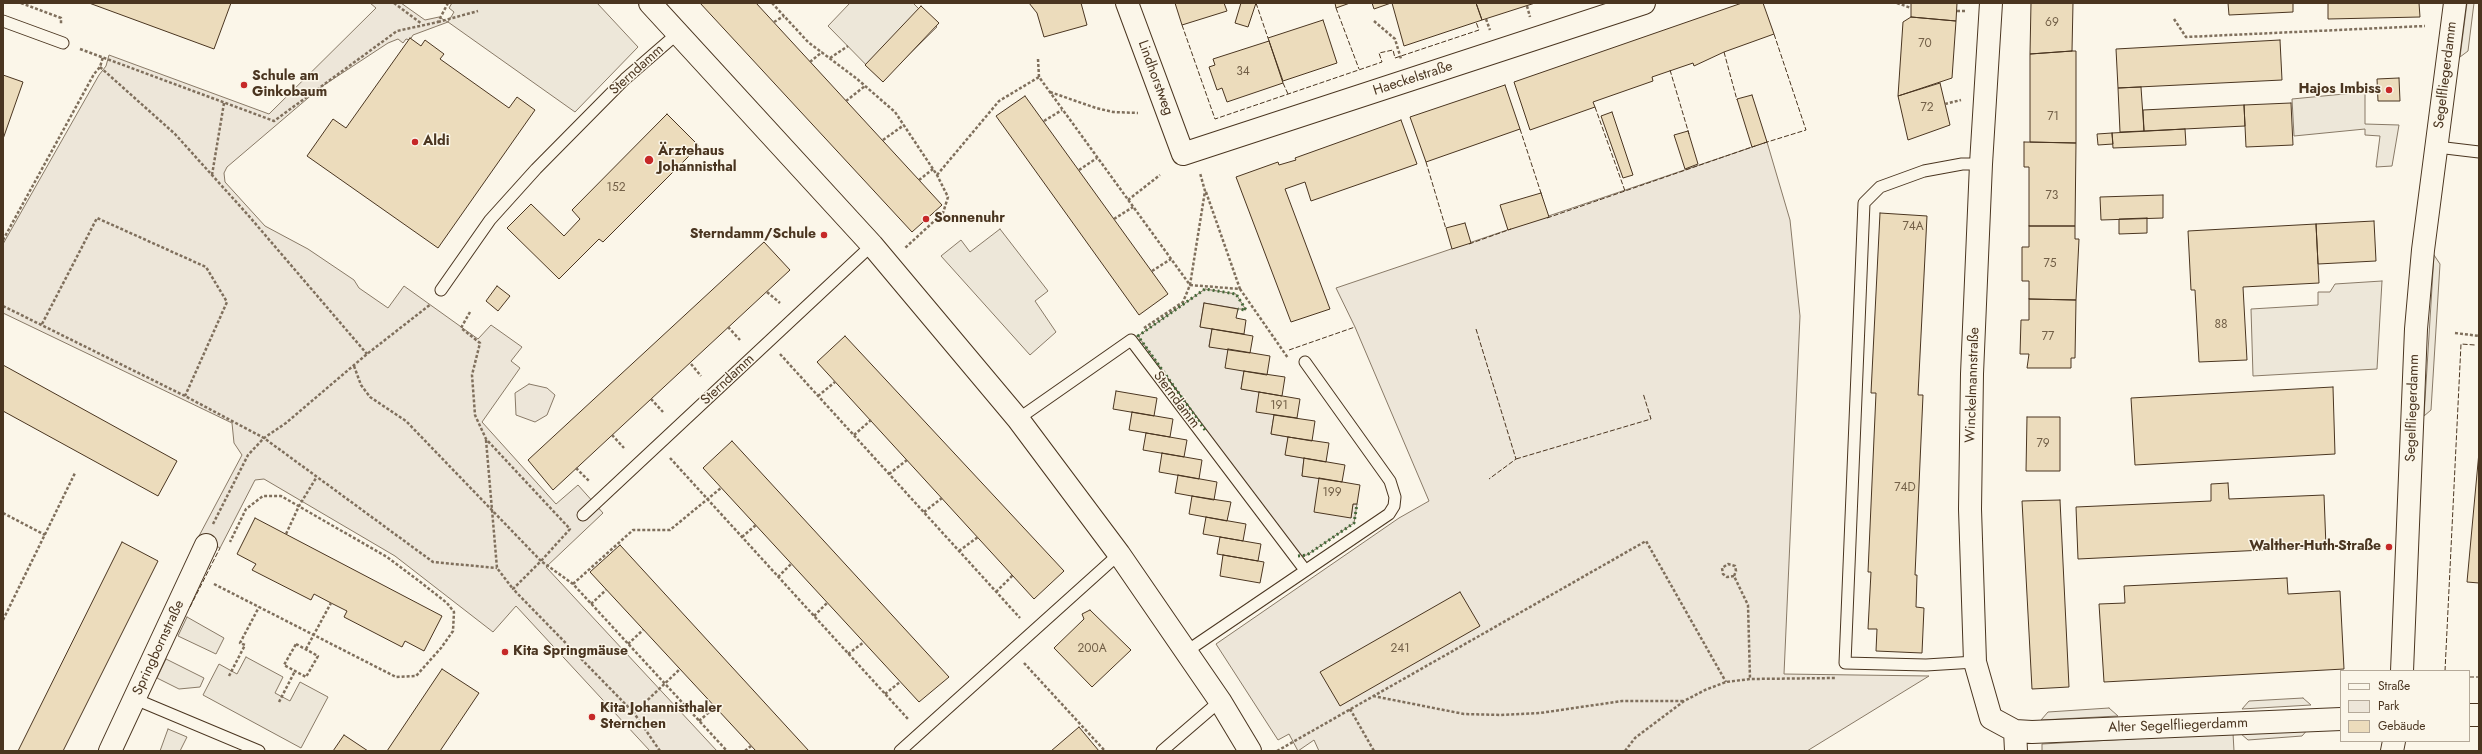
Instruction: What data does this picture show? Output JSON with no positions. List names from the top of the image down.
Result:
{
  "streets": {
    "street": [
      "Segelfliegerdamm",
      "Lindhorstweg",
      "Haeckelstraße",
      "Winckelmannstraße",
      "Springbornstraße",
      "Alter Segelfliegerdamm"
    ],
    "lane": ["Sterndamm"]
  },
  "crossings": [
    ["Lindhorstweg", "Haeckelstraße"],
    ["Winckelmannstraße", "Alter Segelfliegerdamm"]
  ],
  "places": [
    "Schule am Ginkobaum",
    "Hajos Imbiss",
    "Aldi",
    "Ärztehaus Johannisthal",
    "Sonnenuhr",
    "Sterndamm/Schule",
    "Walther-Huth-Straße",
    "Kita Springmäuse",
    "Kita Johannisthaler Sternchen"
  ],
  "house_numbers": [
    "69",
    "70",
    "34",
    "72",
    "71",
    "152",
    "73",
    "74A",
    "75",
    "88",
    "77",
    "191",
    "79",
    "74D",
    "199",
    "200A",
    "241"
  ],
  "legend": ["Straße", "Park", "Gebäude"]
}
